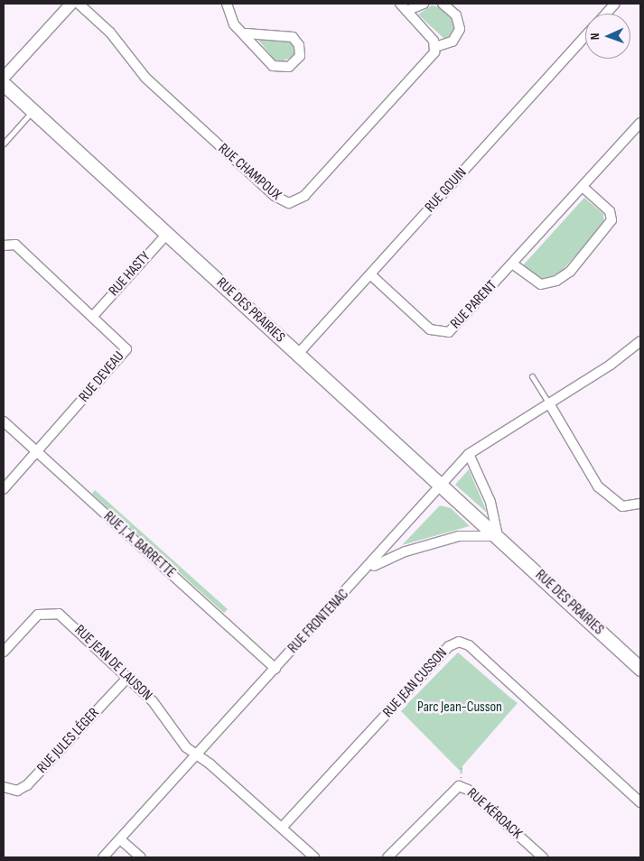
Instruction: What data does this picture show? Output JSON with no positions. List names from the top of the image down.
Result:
{
  "streets": {
    "main road": ["RUE DES PRAIRIES"],
    "street": [
      "RUE CHAMPOUX",
      "RUE GOUIN",
      "RUE HASTY",
      "RUE PARENT",
      "RUE DEVEAU",
      "RUE J. A. BARRETTE",
      "RUE FRONTENAC",
      "RUE JEAN DE LAUSON",
      "RUE JEAN CUSSON",
      "RUE JULES LÉGER",
      "RUE KÉROACK"
    ]
  },
  "crossings": [
    ["RUE GOUIN", "RUE PARENT"],
    ["RUE GOUIN", "RUE DES PRAIRIES"],
    ["RUE HASTY", "RUE DES PRAIRIES"],
    ["RUE HASTY", "RUE DEVEAU"],
    ["RUE DES PRAIRIES", "RUE FRONTENAC"],
    ["RUE DEVEAU", "RUE J. A. BARRETTE"],
    ["RUE J. A. BARRETTE", "RUE FRONTENAC"],
    ["RUE FRONTENAC", "RUE JEAN DE LAUSON"],
    ["RUE JEAN DE LAUSON", "RUE JEAN CUSSON"],
    ["RUE JEAN DE LAUSON", "RUE JULES LÉGER"]
  ],
  "parks": ["Parc Jean-Cusson"],
  "north": "left"
}
